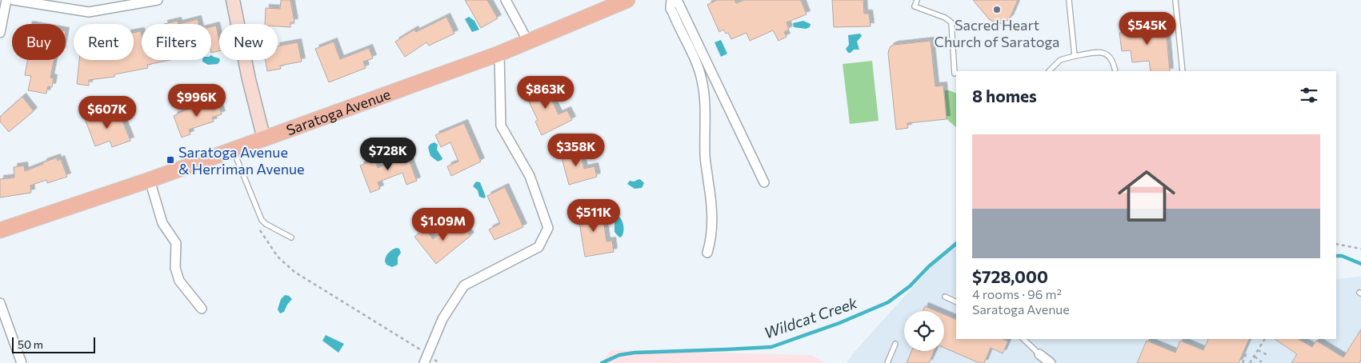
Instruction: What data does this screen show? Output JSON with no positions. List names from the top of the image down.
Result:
{
  "streets": {
    "main road": ["Saratoga Avenue"]
  },
  "water": ["Wildcat Creek"],
  "places": {
    "other": ["Sacred Heart Church of Saratoga"],
    "transit": ["Saratoga Avenue & Herriman Avenue"]
  },
  "scale_bar": "50 m",
  "page": {
    "price": [
      "$545K",
      "$863K",
      "$996K",
      "$607K",
      "$358K",
      "$728K",
      "$511K",
      "$1.09M"
    ],
    "chip": [
      "Buy",
      "Rent",
      "Filters",
      "New"
    ],
    "heading": "8 homes",
    "list": [
      {
        "name": "$728,000",
        "note": "4 rooms · 96 m² · Saratoga Avenue"
      }
    ],
    "scale": "50 m"
  }
}
